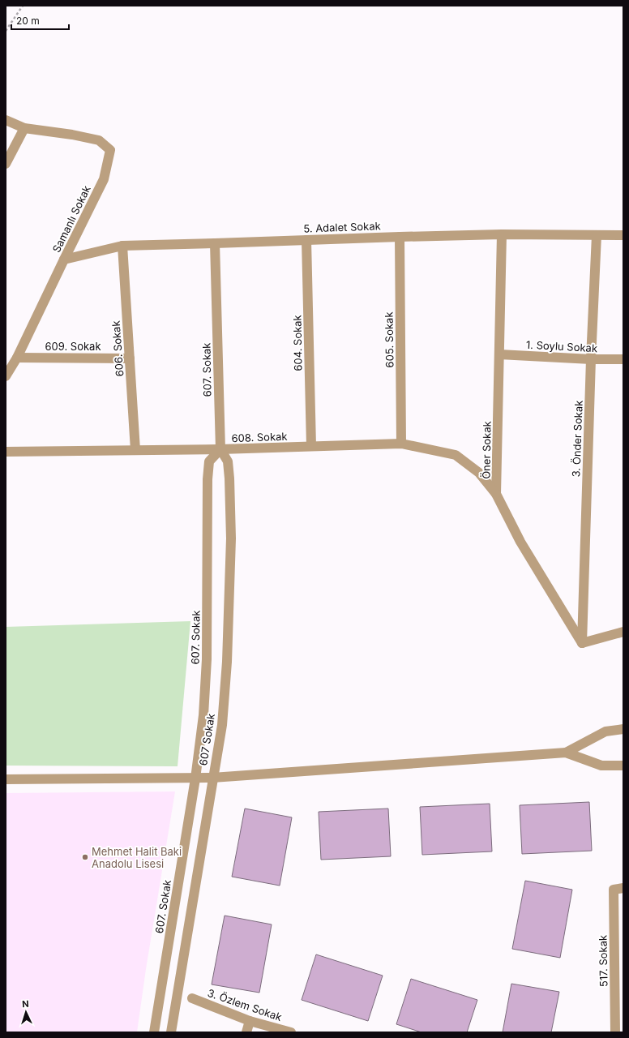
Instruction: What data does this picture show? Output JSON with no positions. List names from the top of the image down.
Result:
{
  "streets": {
    "street": [
      "Samanlı Sokak",
      "5. Adalet Sokak",
      "605. Sokak",
      "604. Sokak",
      "609. Sokak",
      "1. Soylu Sokak",
      "606. Sokak",
      "607. Sokak",
      "608. Sokak",
      "3. Önder Sokak",
      "Öner Sokak",
      "607 Sokak",
      "517. Sokak",
      "3. Özlem Sokak"
    ]
  },
  "crossings": [
    ["Samanlı Sokak", "5. Adalet Sokak"],
    ["Samanlı Sokak", "609. Sokak"],
    ["5. Adalet Sokak", "605. Sokak"],
    ["5. Adalet Sokak", "604. Sokak"],
    ["5. Adalet Sokak", "606. Sokak"],
    ["5. Adalet Sokak", "607. Sokak"],
    ["5. Adalet Sokak", "3. Önder Sokak"],
    ["5. Adalet Sokak", "Öner Sokak"],
    ["605. Sokak", "608. Sokak"],
    ["604. Sokak", "608. Sokak"],
    ["609. Sokak", "606. Sokak"],
    ["1. Soylu Sokak", "3. Önder Sokak"],
    ["1. Soylu Sokak", "Öner Sokak"],
    ["606. Sokak", "608. Sokak"],
    ["607. Sokak", "608. Sokak"],
    ["607. Sokak", "607 Sokak"],
    ["608. Sokak", "Öner Sokak"],
    ["608. Sokak", "607 Sokak"],
    ["3. Önder Sokak", "Öner Sokak"]
  ],
  "places": ["Mehmet Halit Baki Anadolu Lisesi"],
  "scale_bar": "20 m",
  "north": "top"
}
